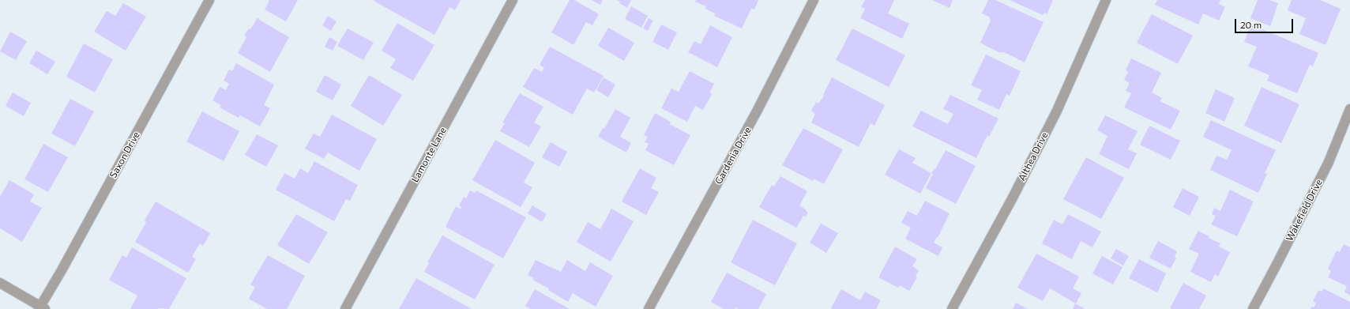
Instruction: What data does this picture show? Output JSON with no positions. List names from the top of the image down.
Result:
{
  "streets": {
    "street": [
      "Saxon Drive",
      "Lamonte Lane",
      "Gardenia Drive",
      "Althea Drive",
      "Wakefield Drive"
    ]
  },
  "scale_bar": "20 m"
}
